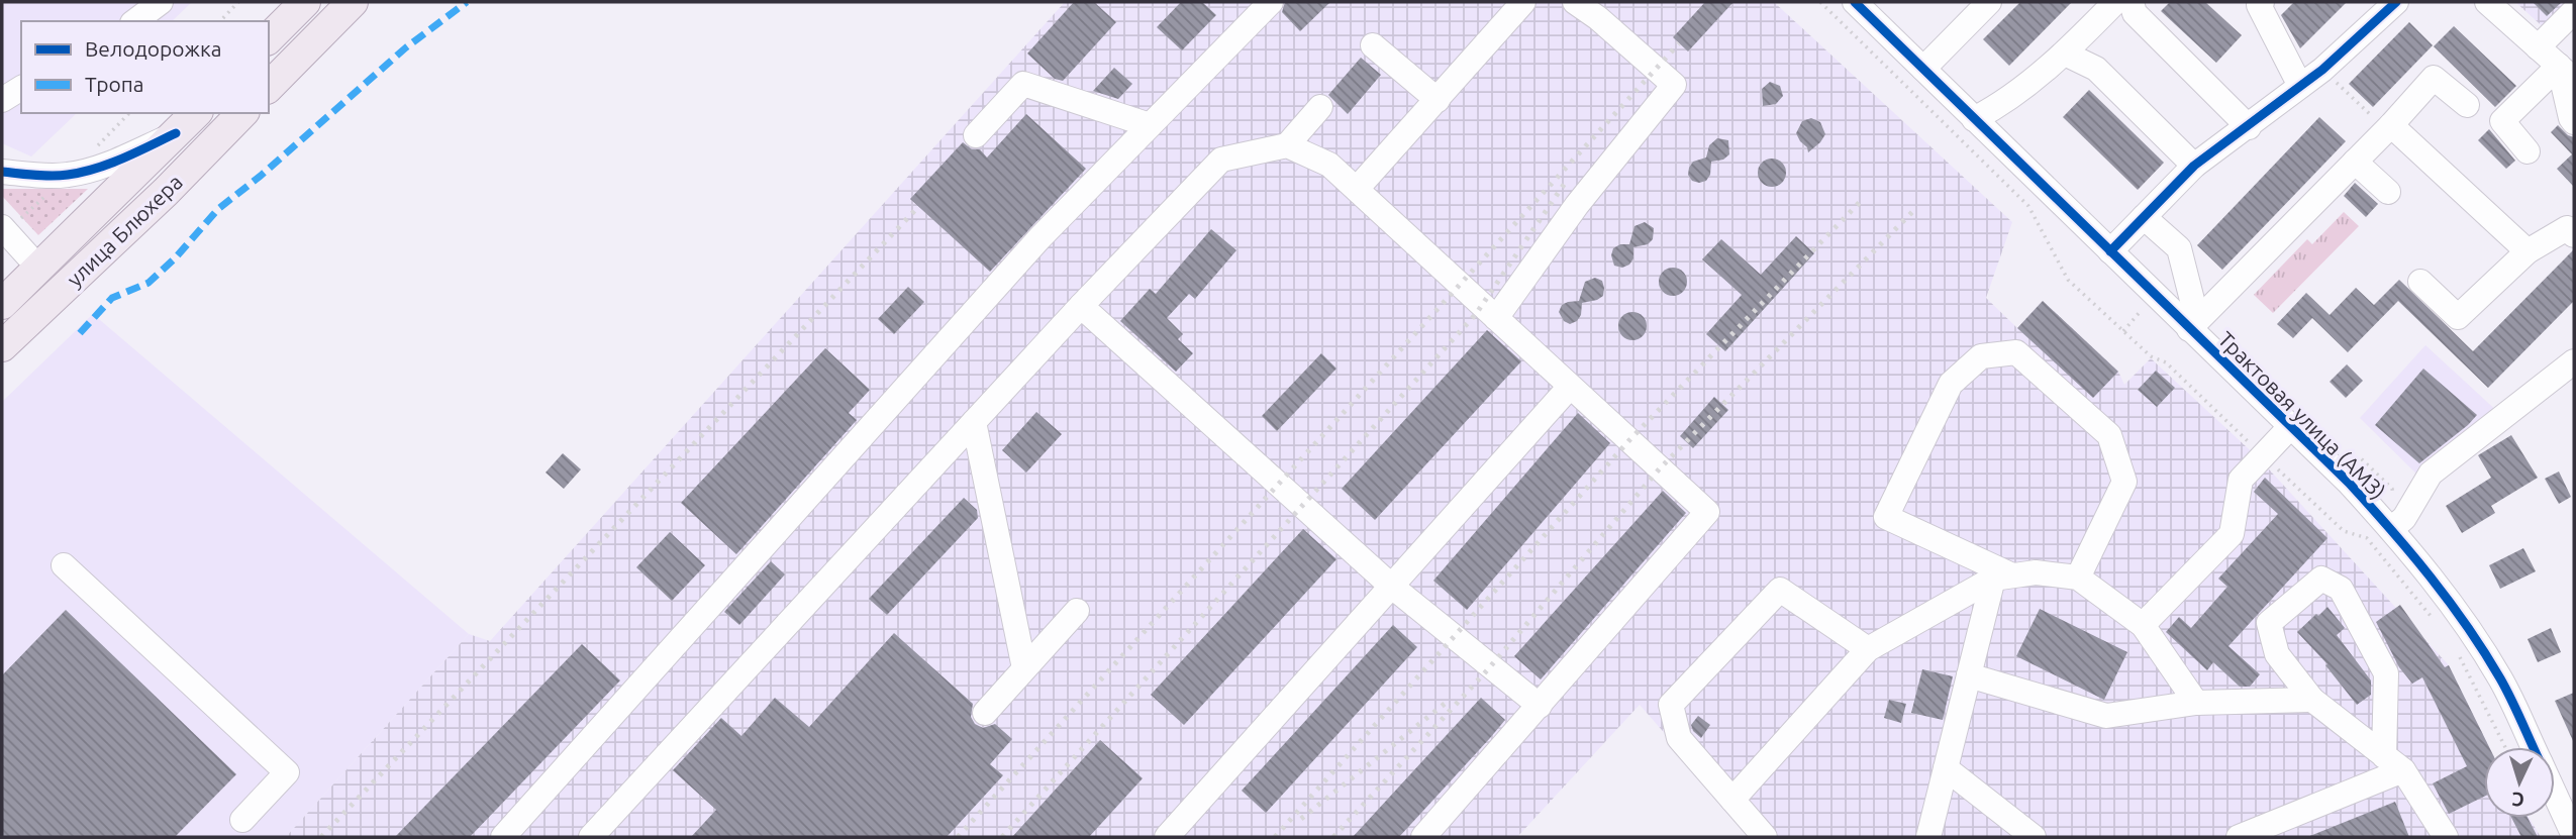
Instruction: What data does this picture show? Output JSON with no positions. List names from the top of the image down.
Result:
{
  "streets": {
    "main road": ["улица Блюхера"],
    "street": ["Трактовая улица (АМЗ)"]
  },
  "legend": ["Велодорожка", "Тропа"],
  "north": "bottom"
}
